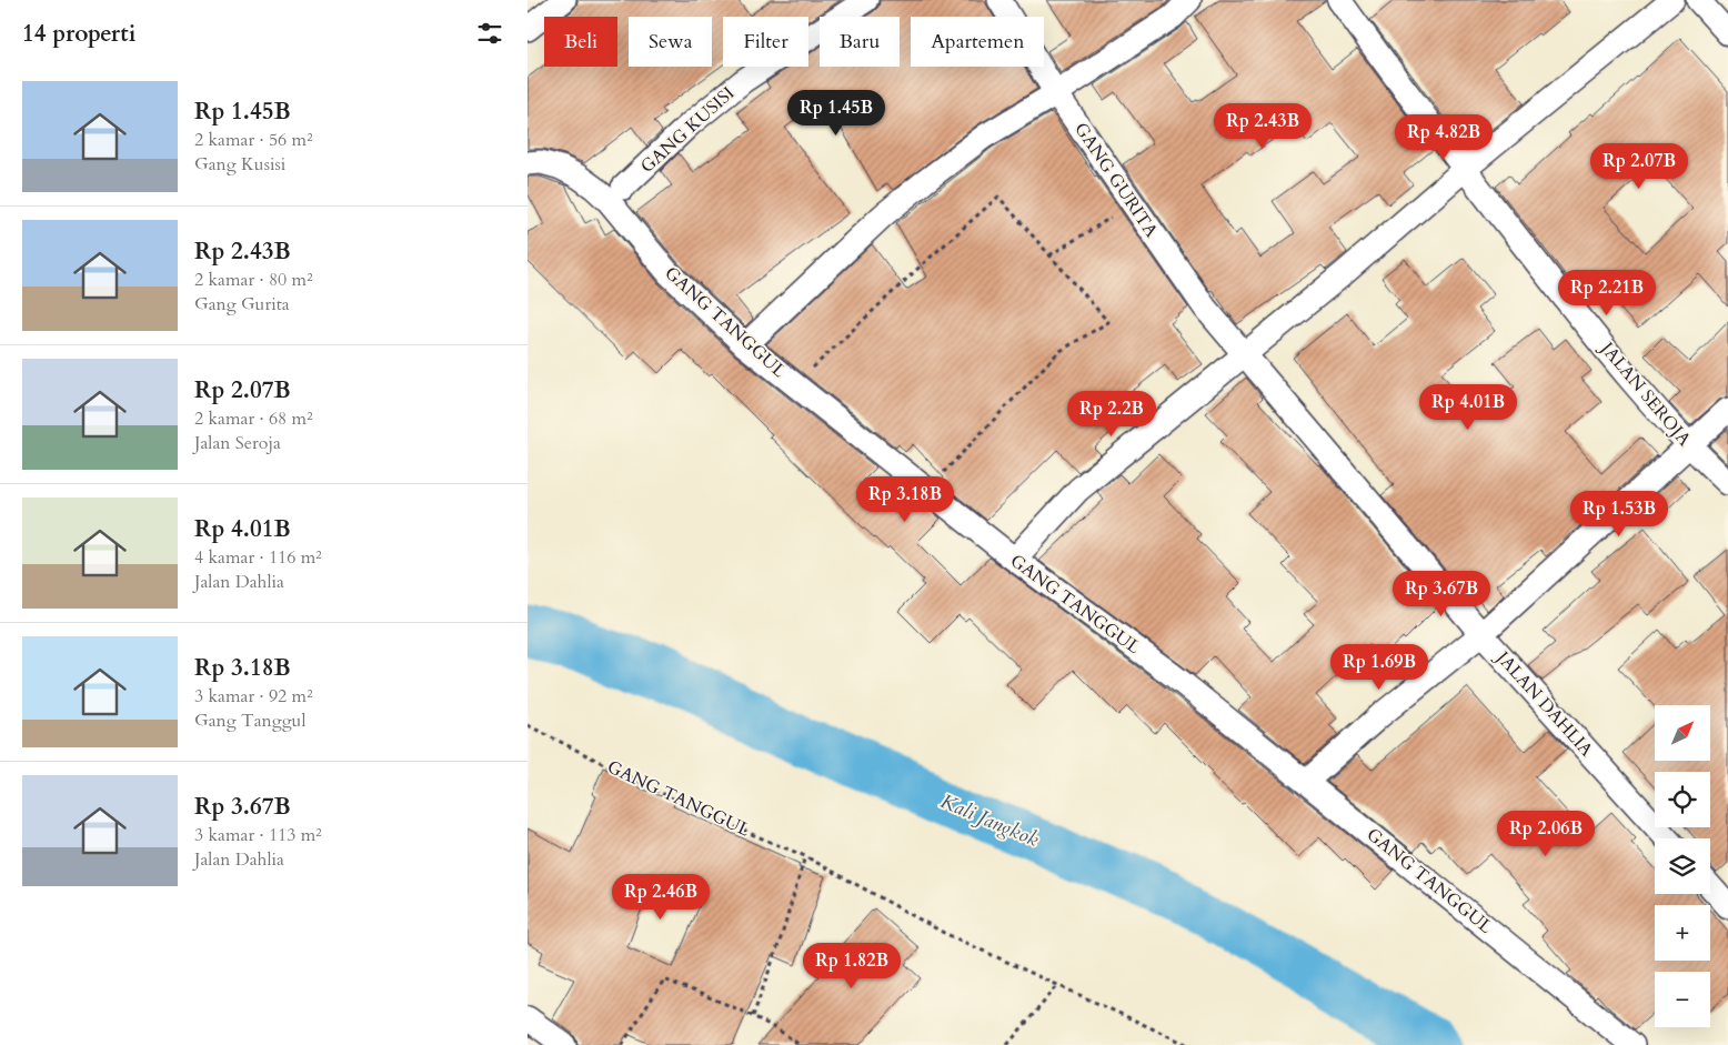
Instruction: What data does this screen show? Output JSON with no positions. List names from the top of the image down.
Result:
{
  "streets": {
    "street": [
      "GANG KUSISI",
      "GANG GURITA",
      "GANG TANGGUL",
      "JALAN SEROJA",
      "JALAN DAHLIA"
    ]
  },
  "crossings": [
    ["GANG GURITA", "JALAN DAHLIA"]
  ],
  "water": ["Kali Jangkok"],
  "north": "top right",
  "page": {
    "heading": "14 properti",
    "chip": [
      "Beli",
      "Sewa",
      "Filter",
      "Baru",
      "Apartemen"
    ],
    "list": [
      {
        "name": "Rp 1.45B",
        "note": "2 kamar · 56 m² · Gang Kusisi"
      },
      {
        "name": "Rp 2.43B",
        "note": "2 kamar · 80 m² · Gang Gurita"
      },
      {
        "name": "Rp 2.07B",
        "note": "2 kamar · 68 m² · Jalan Seroja"
      },
      {
        "name": "Rp 4.01B",
        "note": "4 kamar · 116 m² · Jalan Dahlia"
      },
      {
        "name": "Rp 3.18B",
        "note": "3 kamar · 92 m² · Gang Tanggul"
      },
      {
        "name": "Rp 3.67B",
        "note": "3 kamar · 113 m² · Jalan Dahlia"
      }
    ],
    "price": [
      "Rp 1.45B",
      "Rp 2.43B",
      "Rp 4.82B",
      "Rp 2.07B",
      "Rp 2.21B",
      "Rp 4.01B",
      "Rp 2.2B",
      "Rp 3.18B",
      "Rp 1.53B",
      "Rp 3.67B",
      "Rp 1.69B",
      "Rp 2.06B",
      "Rp 2.46B",
      "Rp 1.82B"
    ],
    "map_buttons": ["+", "−"]
  }
}
